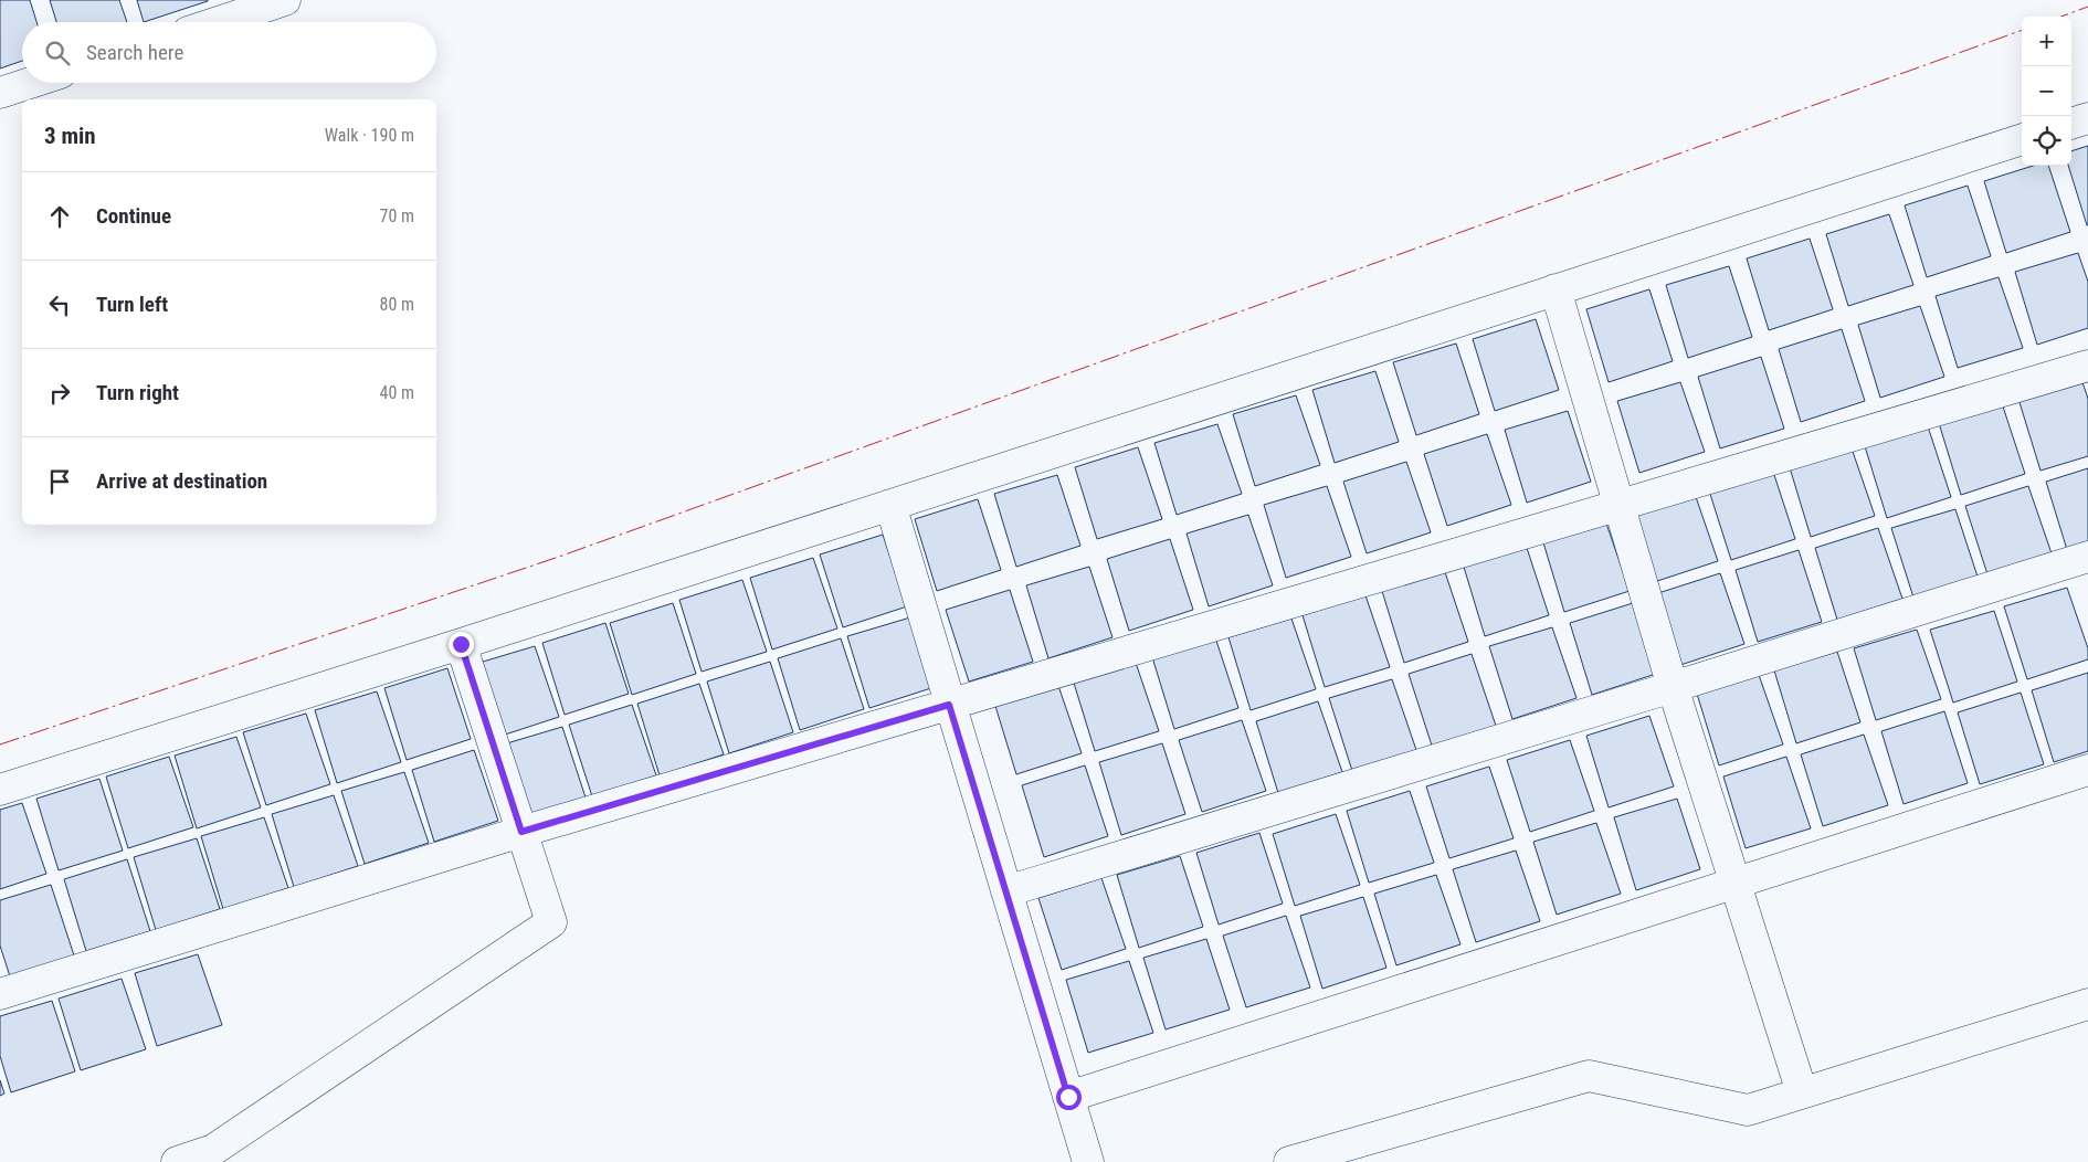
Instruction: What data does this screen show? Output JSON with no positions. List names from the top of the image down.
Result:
{
  "page": {
    "map_buttons": ["+", "−"],
    "search": "Search here",
    "heading": ["3 min", "Walk · 190 m"],
    "list": [
      ["Continue", "70 m"],
      ["Turn left", "80 m"],
      ["Turn right", "40 m"],
      "Arrive at destination"
    ]
  }
}
